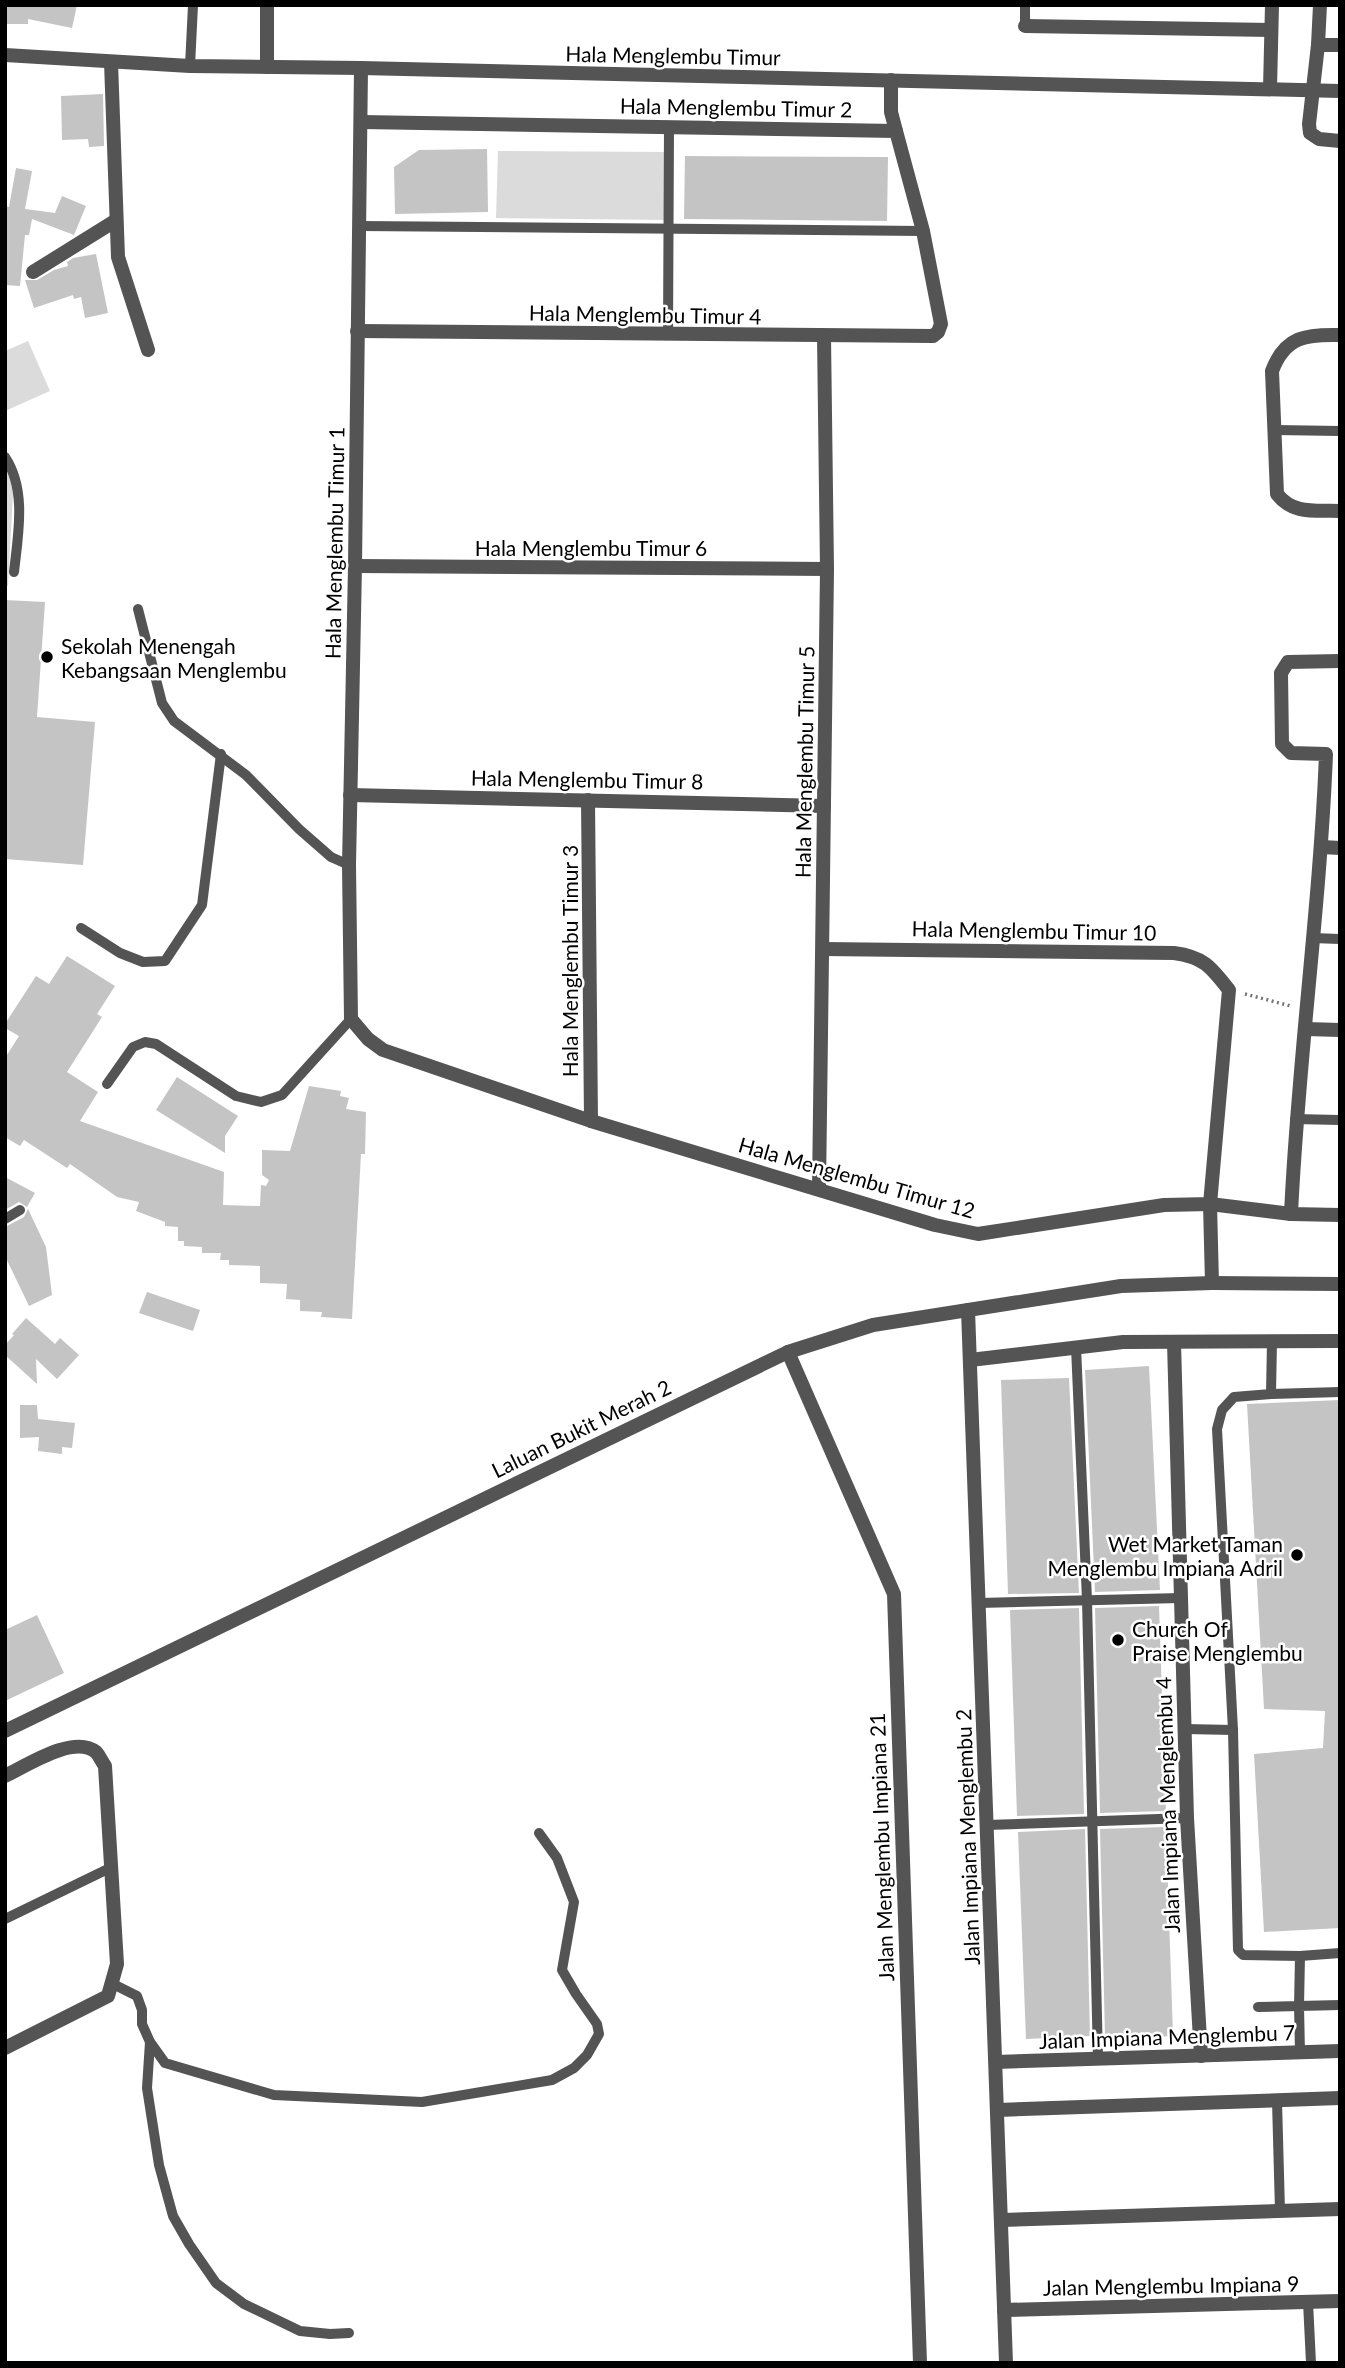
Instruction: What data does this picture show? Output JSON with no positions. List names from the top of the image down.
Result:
{
  "streets": {
    "street": [
      "Hala Menglembu Timur",
      "Hala Menglembu Timur 2",
      "Hala Menglembu Timur 4",
      "Hala Menglembu Timur 1",
      "Hala Menglembu Timur 6",
      "Hala Menglembu Timur 5",
      "Hala Menglembu Timur 8",
      "Hala Menglembu Timur 10",
      "Hala Menglembu Timur 3",
      "Hala Menglembu Timur 12",
      "Laluan Bukit Merah 2",
      "Jalan Impiana Menglembu 4",
      "Jalan Impiana Menglembu 2",
      "Jalan Menglembu Impiana 21",
      "Jalan Impiana Menglembu 7",
      "Jalan Menglembu Impiana 9"
    ]
  },
  "crossings": [
    ["Hala Menglembu Timur", "Hala Menglembu Timur 1"],
    ["Hala Menglembu Timur 2", "Hala Menglembu Timur 1"],
    ["Hala Menglembu Timur 4", "Hala Menglembu Timur 1"],
    ["Hala Menglembu Timur 4", "Hala Menglembu Timur 5"],
    ["Hala Menglembu Timur 1", "Hala Menglembu Timur 6"],
    ["Hala Menglembu Timur 1", "Hala Menglembu Timur 8"],
    ["Hala Menglembu Timur 1", "Hala Menglembu Timur 12"],
    ["Hala Menglembu Timur 6", "Hala Menglembu Timur 5"],
    ["Hala Menglembu Timur 5", "Hala Menglembu Timur 8"],
    ["Hala Menglembu Timur 5", "Hala Menglembu Timur 10"],
    ["Hala Menglembu Timur 5", "Hala Menglembu Timur 12"],
    ["Hala Menglembu Timur 8", "Hala Menglembu Timur 3"],
    ["Hala Menglembu Timur 3", "Hala Menglembu Timur 12"],
    ["Laluan Bukit Merah 2", "Jalan Impiana Menglembu 2"],
    ["Laluan Bukit Merah 2", "Jalan Menglembu Impiana 21"],
    ["Jalan Impiana Menglembu 4", "Jalan Impiana Menglembu 7"],
    ["Jalan Impiana Menglembu 2", "Jalan Impiana Menglembu 7"],
    ["Jalan Impiana Menglembu 2", "Jalan Menglembu Impiana 9"]
  ],
  "places": ["Sekolah Menengah Kebangsaan Menglembu", "Wet Market Taman Menglembu Impiana Adril", "Church Of Praise Menglembu"]
}
